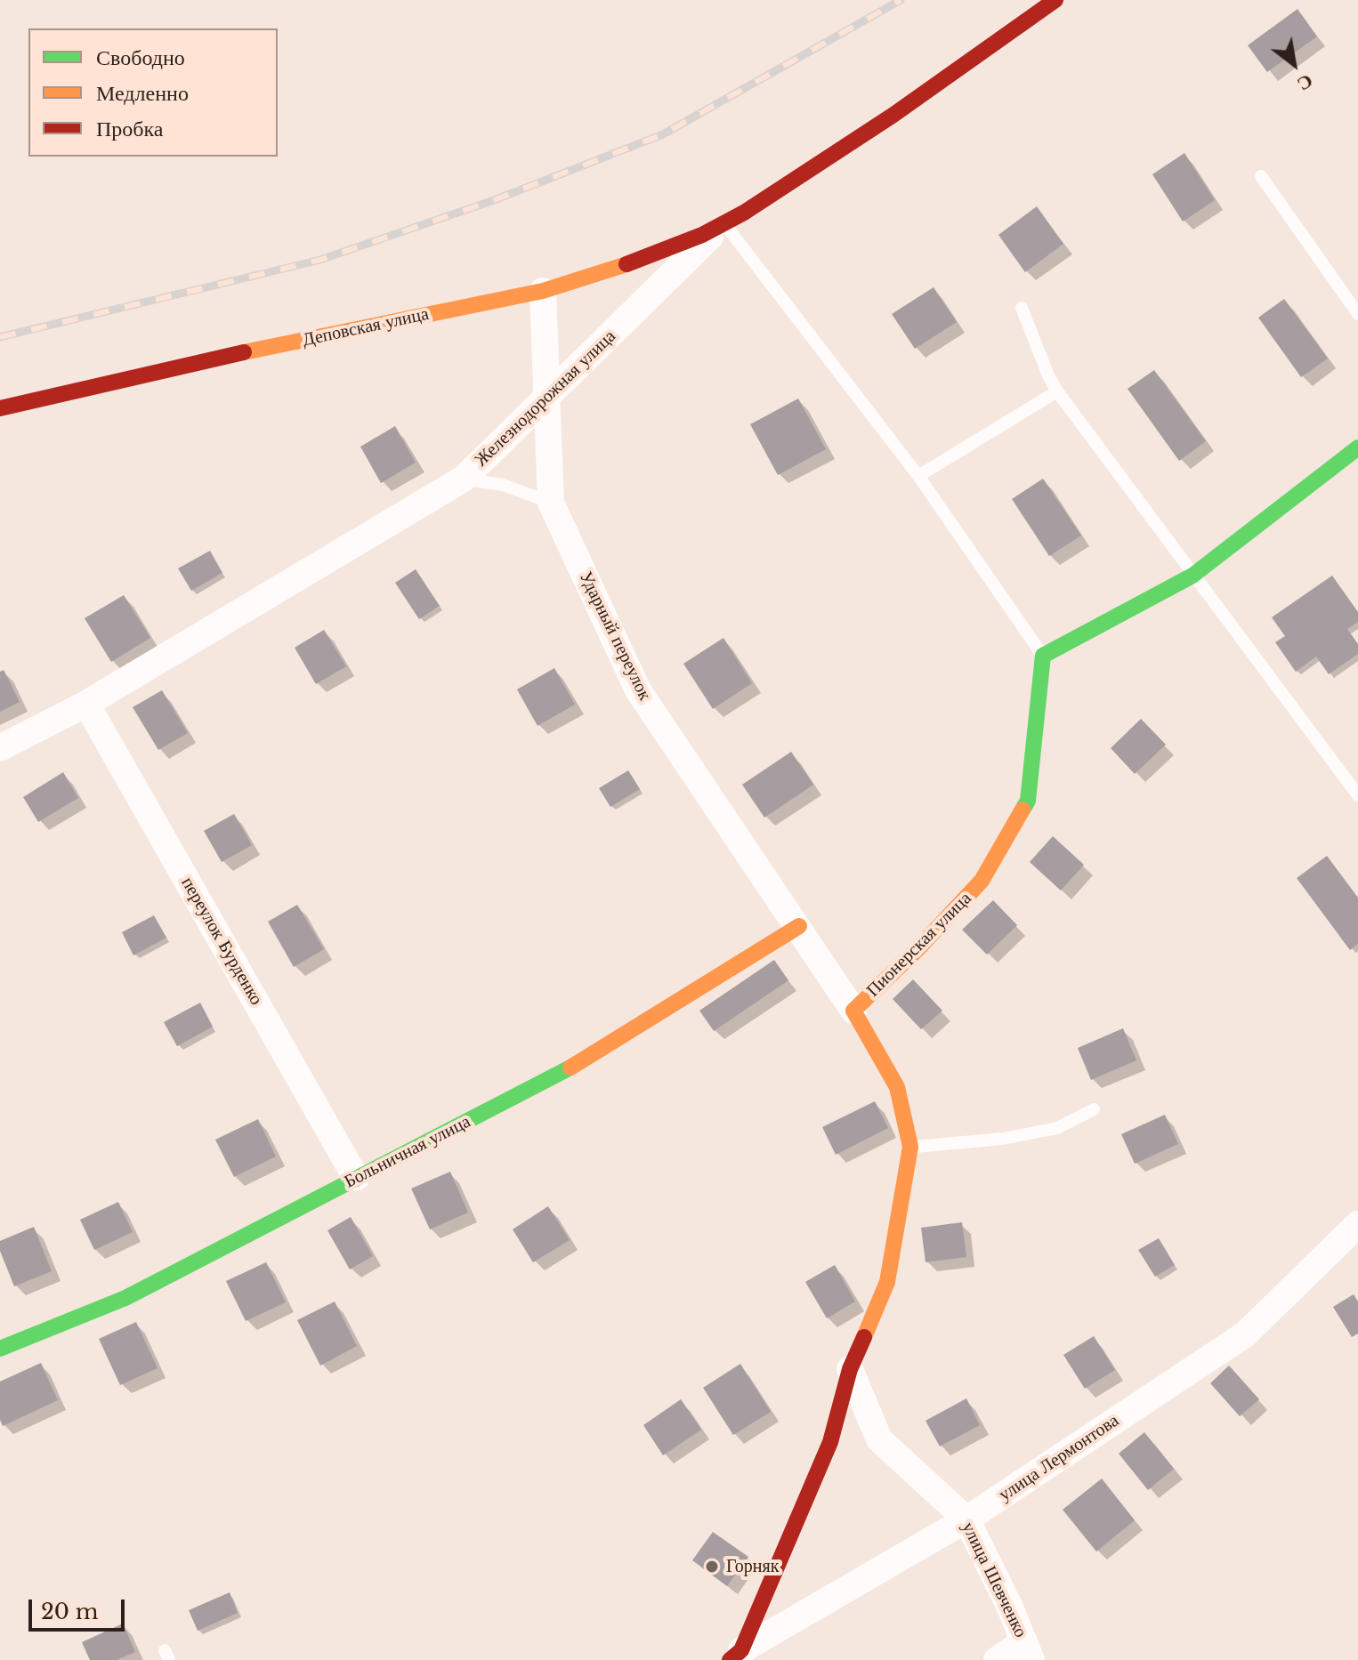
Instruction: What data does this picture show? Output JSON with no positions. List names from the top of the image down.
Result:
{
  "streets": {
    "street": [
      "Деповская улица",
      "Железнодорожная улица",
      "Ударный переулок",
      "переулок Бурденко",
      "Пионерская улица",
      "Больничная улица",
      "улица Лермонтова",
      "улица Шевченко"
    ]
  },
  "crossings": [
    ["Деповская улица", "Железнодорожная улица"],
    ["Деповская улица", "Ударный переулок"],
    ["Железнодорожная улица", "Ударный переулок"],
    ["Железнодорожная улица", "переулок Бурденко"],
    ["Ударный переулок", "Пионерская улица"],
    ["Ударный переулок", "Больничная улица"],
    ["переулок Бурденко", "Больничная улица"],
    ["Пионерская улица", "улица Лермонтова"],
    ["Пионерская улица", "улица Шевченко"],
    ["улица Лермонтова", "улица Шевченко"]
  ],
  "places": ["Горняк"],
  "legend": ["Свободно", "Медленно", "Пробка"],
  "scale_bar": "20 m",
  "north": "bottom right"
}
